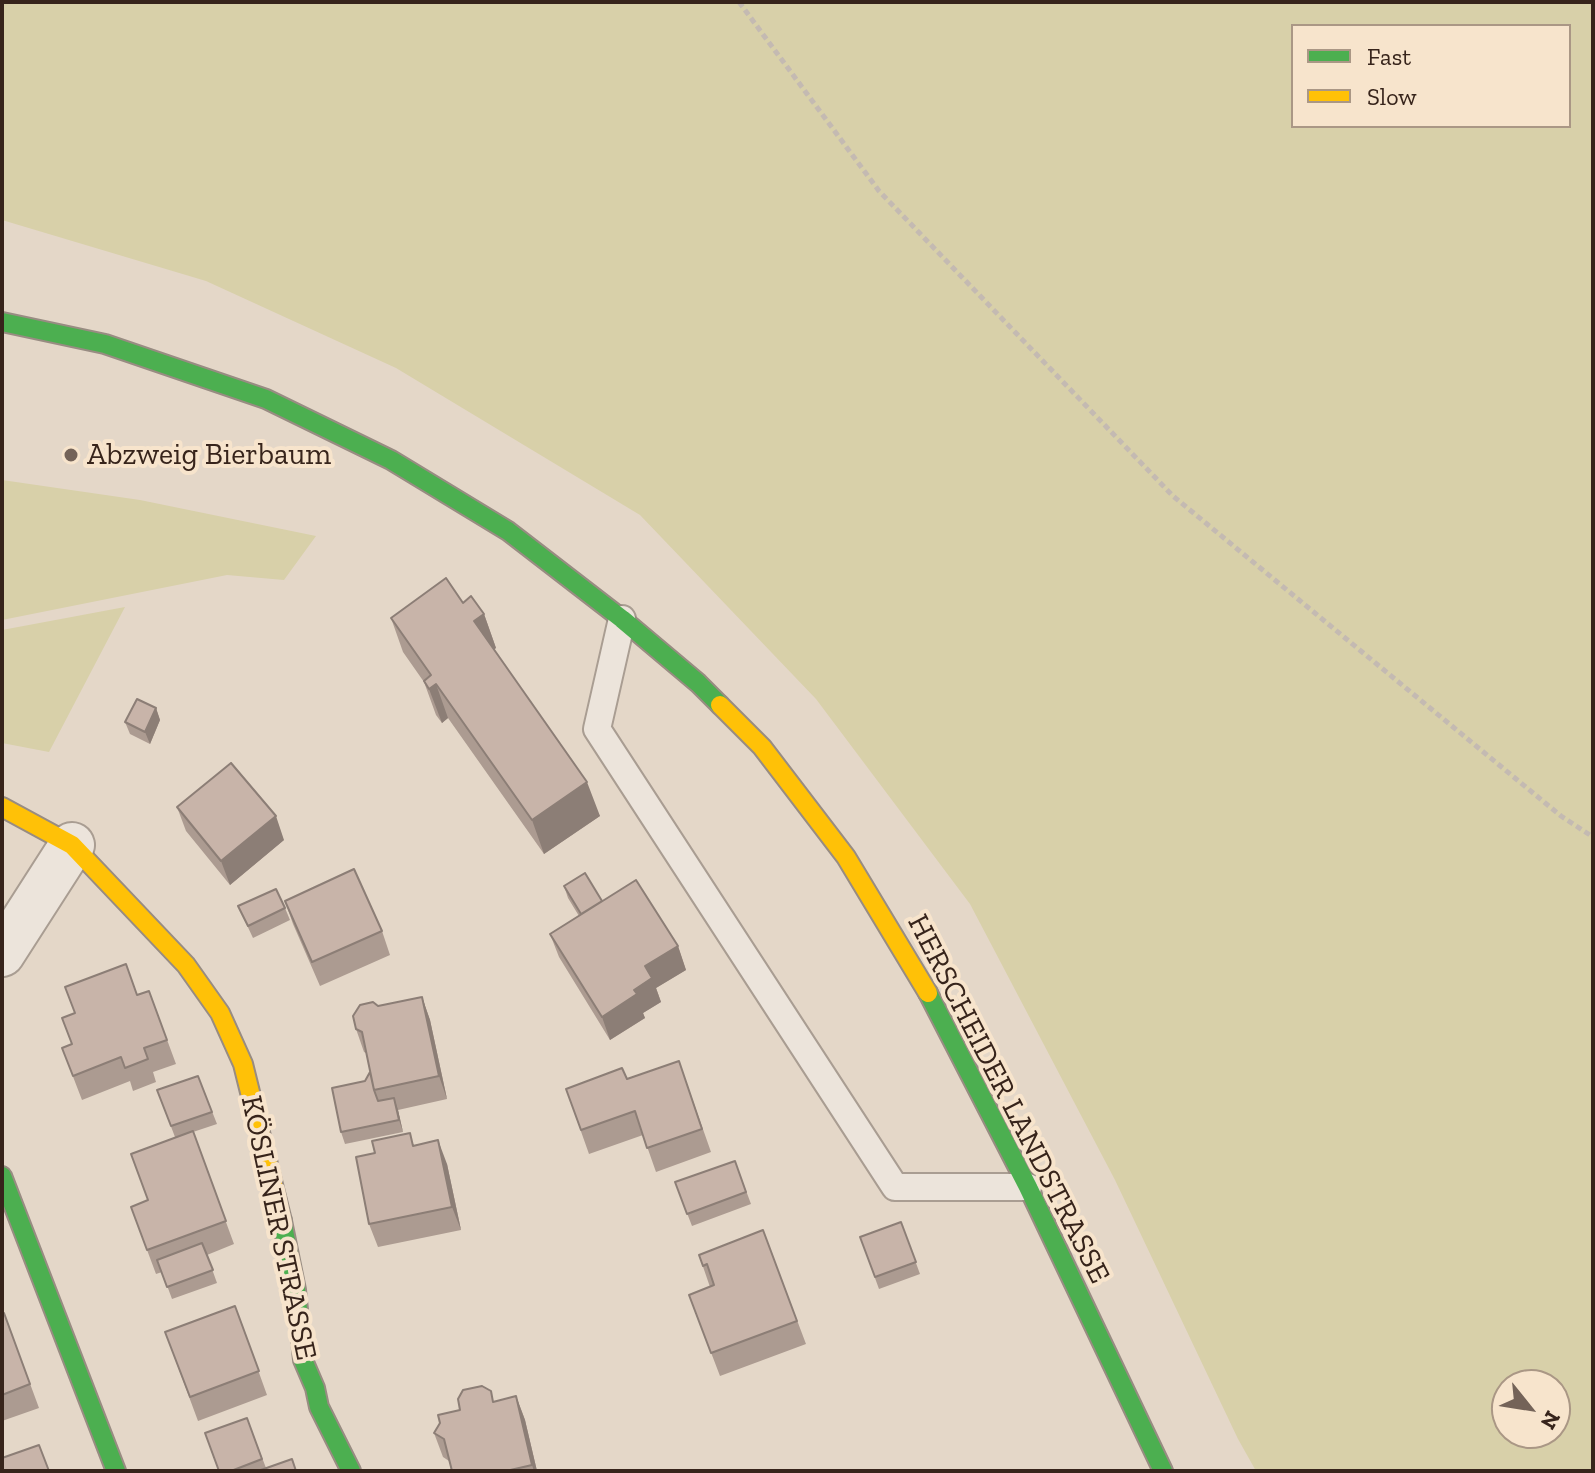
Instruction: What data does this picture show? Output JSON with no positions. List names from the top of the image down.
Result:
{
  "streets": {
    "main road": ["HERSCHEIDER LANDSTRASSE", "KÖSLINER STRASSE"]
  },
  "places": ["Abzweig Bierbaum"],
  "legend": ["Fast", "Slow"],
  "north": "bottom right"
}
